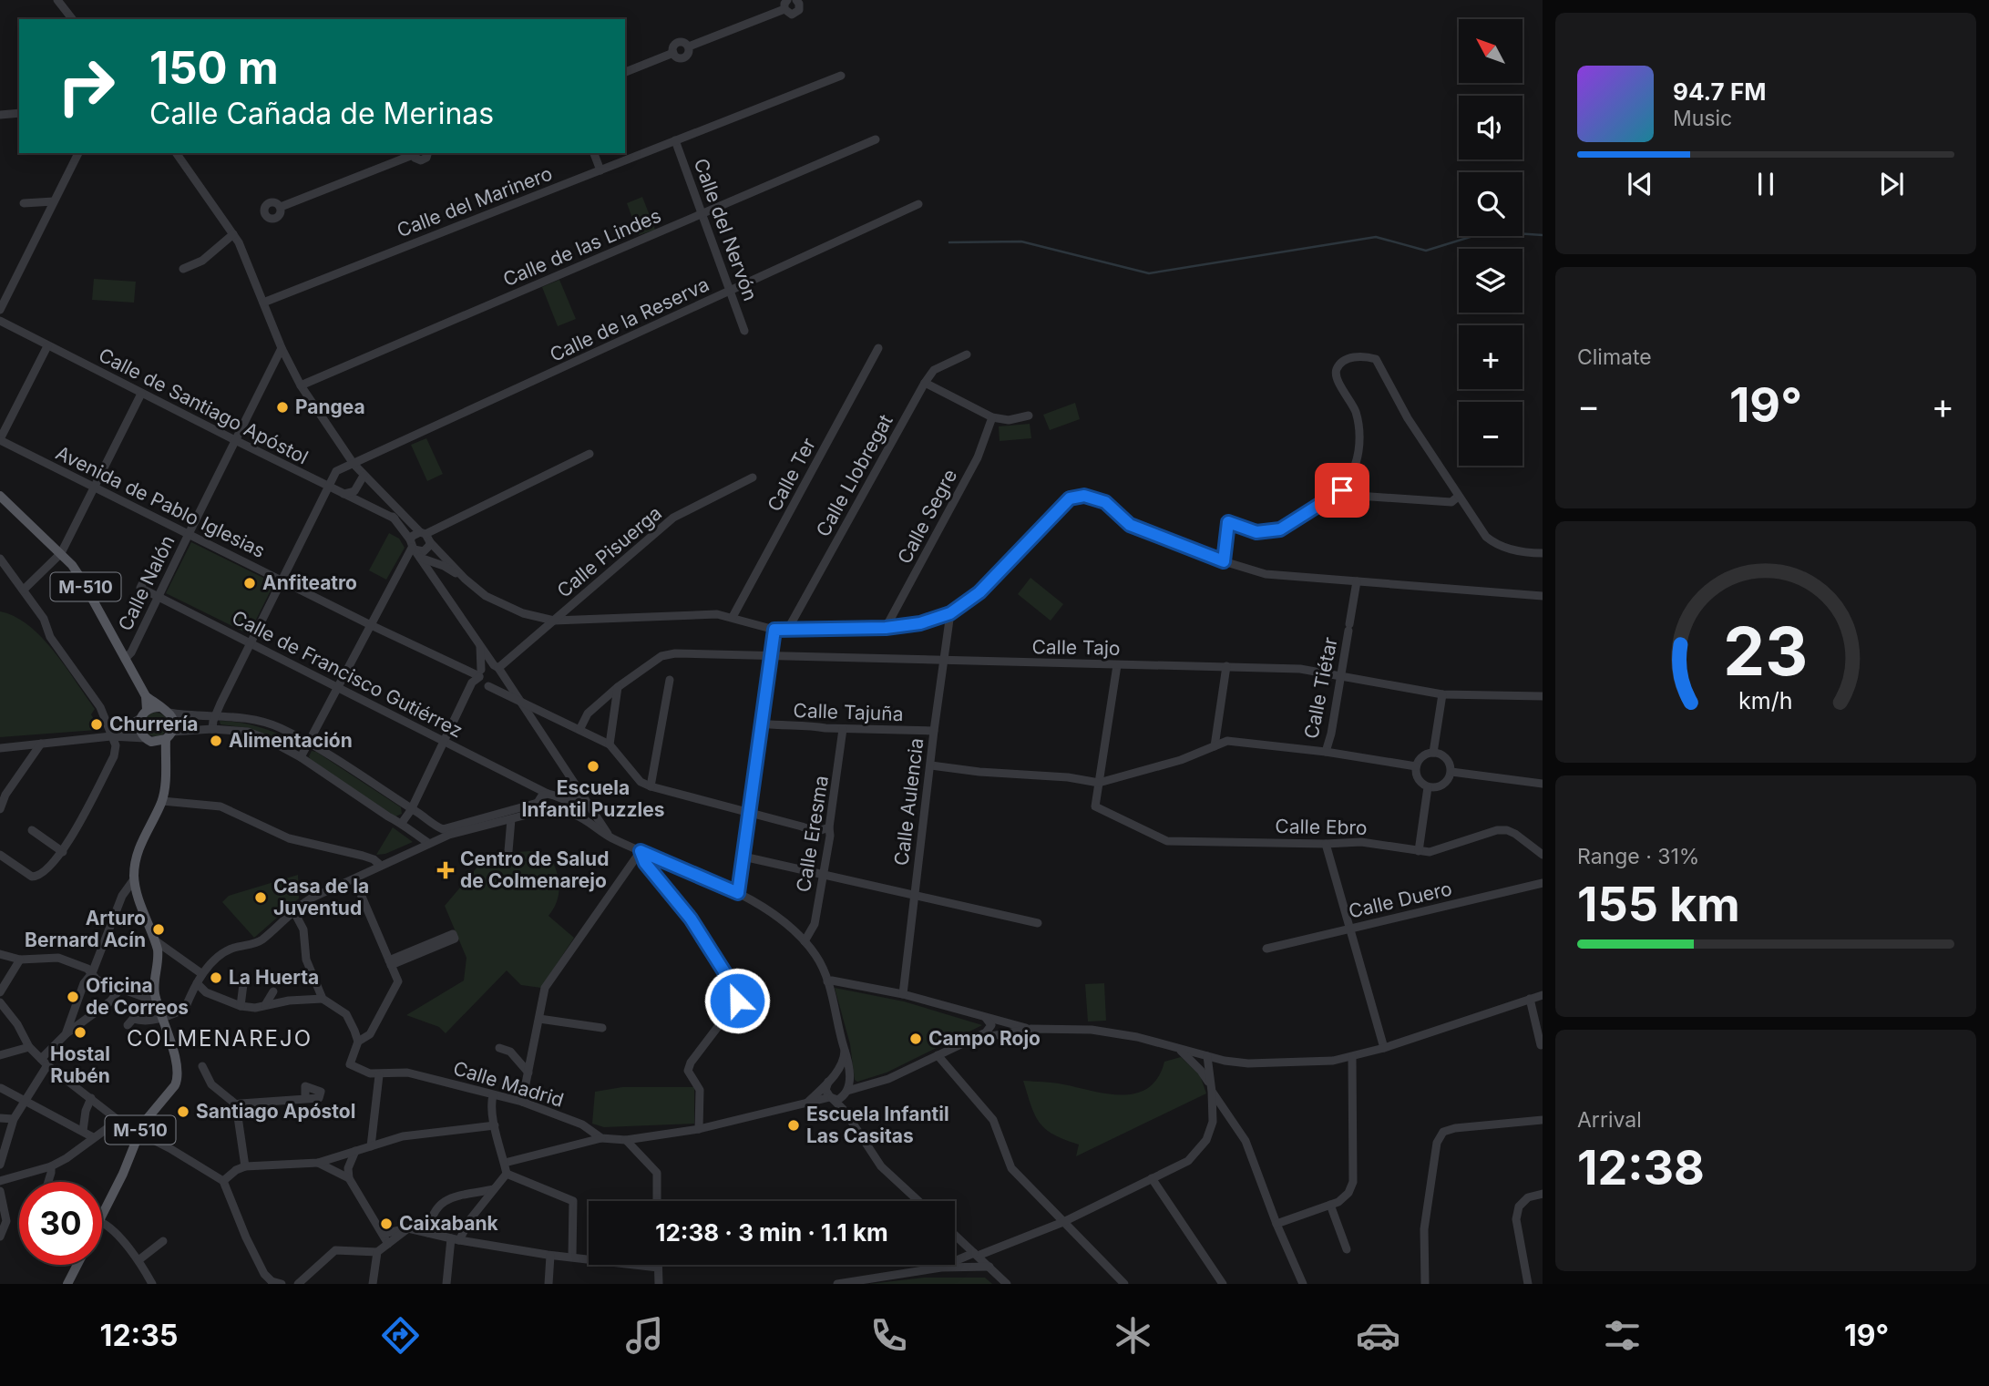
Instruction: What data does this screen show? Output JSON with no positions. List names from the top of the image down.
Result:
{
  "streets": {
    "main road": ["M-510"],
    "street": [
      "Calle del Marinero",
      "Calle del Nervón",
      "Calle de las Lindes",
      "Calle de la Reserva",
      "Calle de Santiago Apóstol",
      "Calle Ter",
      "Calle Llobregat",
      "Avenida de Pablo Iglesias",
      "Calle Segre",
      "Calle Pisuerga",
      "Calle Nalón",
      "Calle Tajo",
      "Calle de Francisco Gutiérrez",
      "Calle Tiétar",
      "Calle Tajuña",
      "Calle Aulencia",
      "Calle Ebro",
      "Calle Eresma",
      "Calle Duero",
      "Calle Madrid"
    ]
  },
  "crossings": [
    ["Calle del Marinero", "Calle del Nervón"],
    ["Calle del Nervón", "Calle de las Lindes"],
    ["Calle del Nervón", "Calle de la Reserva"],
    ["Calle de la Reserva", "Calle de Santiago Apóstol"],
    ["Calle de Santiago Apóstol", "Calle Nalón"],
    ["Avenida de Pablo Iglesias", "Calle Pisuerga"],
    ["Avenida de Pablo Iglesias", "Calle Nalón"],
    ["Calle Nalón", "M-510"],
    ["Calle Nalón", "Calle de Francisco Gutiérrez"],
    ["Calle Tajo", "Calle Tiétar"],
    ["Calle Tajo", "Calle Aulencia"],
    ["Calle Tajuña", "Calle Aulencia"],
    ["Calle Tajuña", "Calle Eresma"]
  ],
  "districts": ["COLMENAREJO"],
  "places": {
    "other": [
      "Pangea",
      "Anfiteatro",
      "Churrería",
      "Alimentación",
      "Escuela Infantil Puzzles",
      "Casa de la Juventud",
      "Arturo Bernard Acín",
      "La Huerta",
      "Oficina de Correos",
      "Hostal Rubén",
      "Campo Rojo",
      "Santiago Apóstol",
      "Escuela Infantil Las Casitas",
      "Caixabank"
    ],
    "health": ["Centro de Salud de Colmenarejo"]
  },
  "north": "top left",
  "page": {
    "map_buttons": ["+", "−"],
    "turn": ["150 m", "Calle Cañada de Merinas"],
    "song": ["94.7 FM", "Music"],
    "tile": [
      "Climate",
      ["Range · 31%", "155 km"],
      ["Arrival", "12:38"]
    ],
    "heat": ["−", "19°", "+"],
    "limit": "30",
    "trip": "12:38 · 3 min · 1.1 km",
    "tabs": ["12:35", "19°"],
    "gauge": ["23", "km/h"]
  }
}
